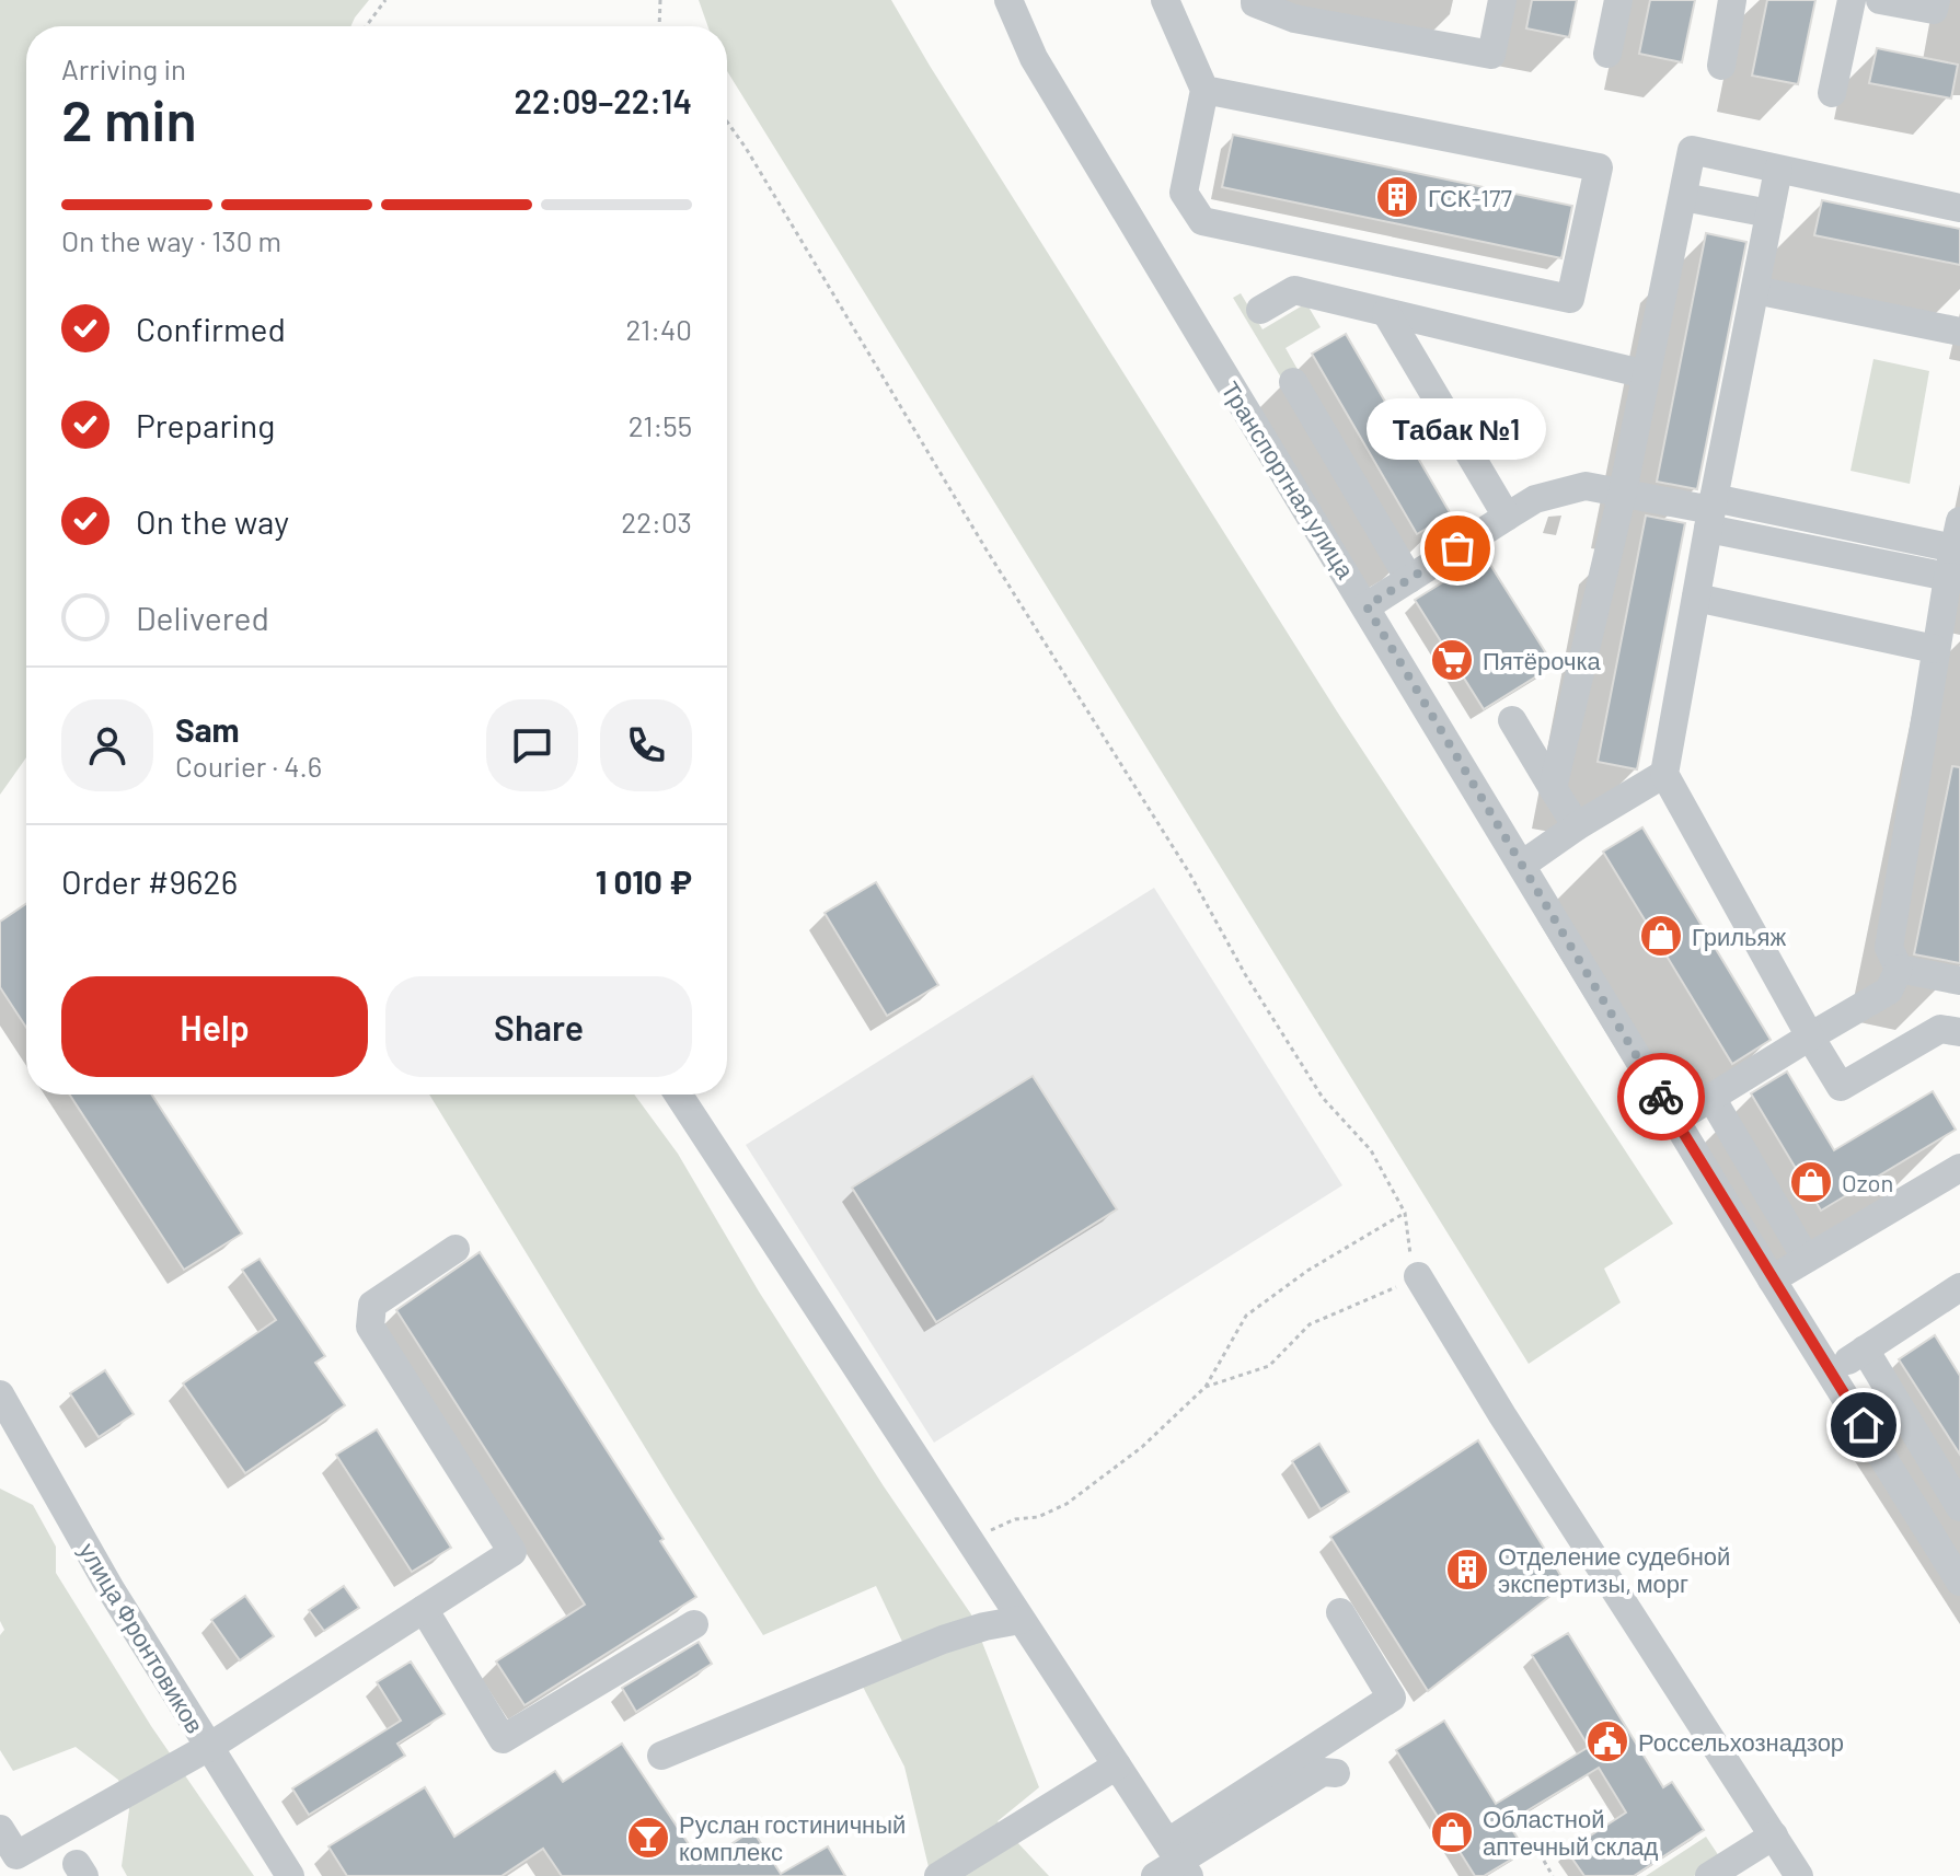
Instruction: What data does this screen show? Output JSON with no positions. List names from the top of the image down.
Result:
{
  "streets": {
    "street": ["Транспортная улица", "улица Фронтовиков"]
  },
  "places": {
    "building": ["ГСК-177", "Отделение судебной экспертизы, морг"],
    "other": ["Табак №1"],
    "supermarket": ["Пятёрочка"],
    "shop": ["Грильяж", "Ozon", "Областной аптечный склад"],
    "public building": ["Россельхознадзор"],
    "bar": ["Руслан гостиничный комплекс"]
  },
  "page": {
    "heading": ["2 min", "Arriving in", "22:09–22:14"],
    "panel": [
      "Sam",
      "Courier · 4.6",
      "Order #9626",
      "1 010 ₽"
    ],
    "bar": "On the way · 130 m",
    "list": [
      ["Confirmed", "21:40"],
      ["Preparing", "21:55"],
      ["On the way", "22:03"],
      "Delivered"
    ],
    "bubble": "Табак №1",
    "buttons": ["Help", "Share"]
  }
}
